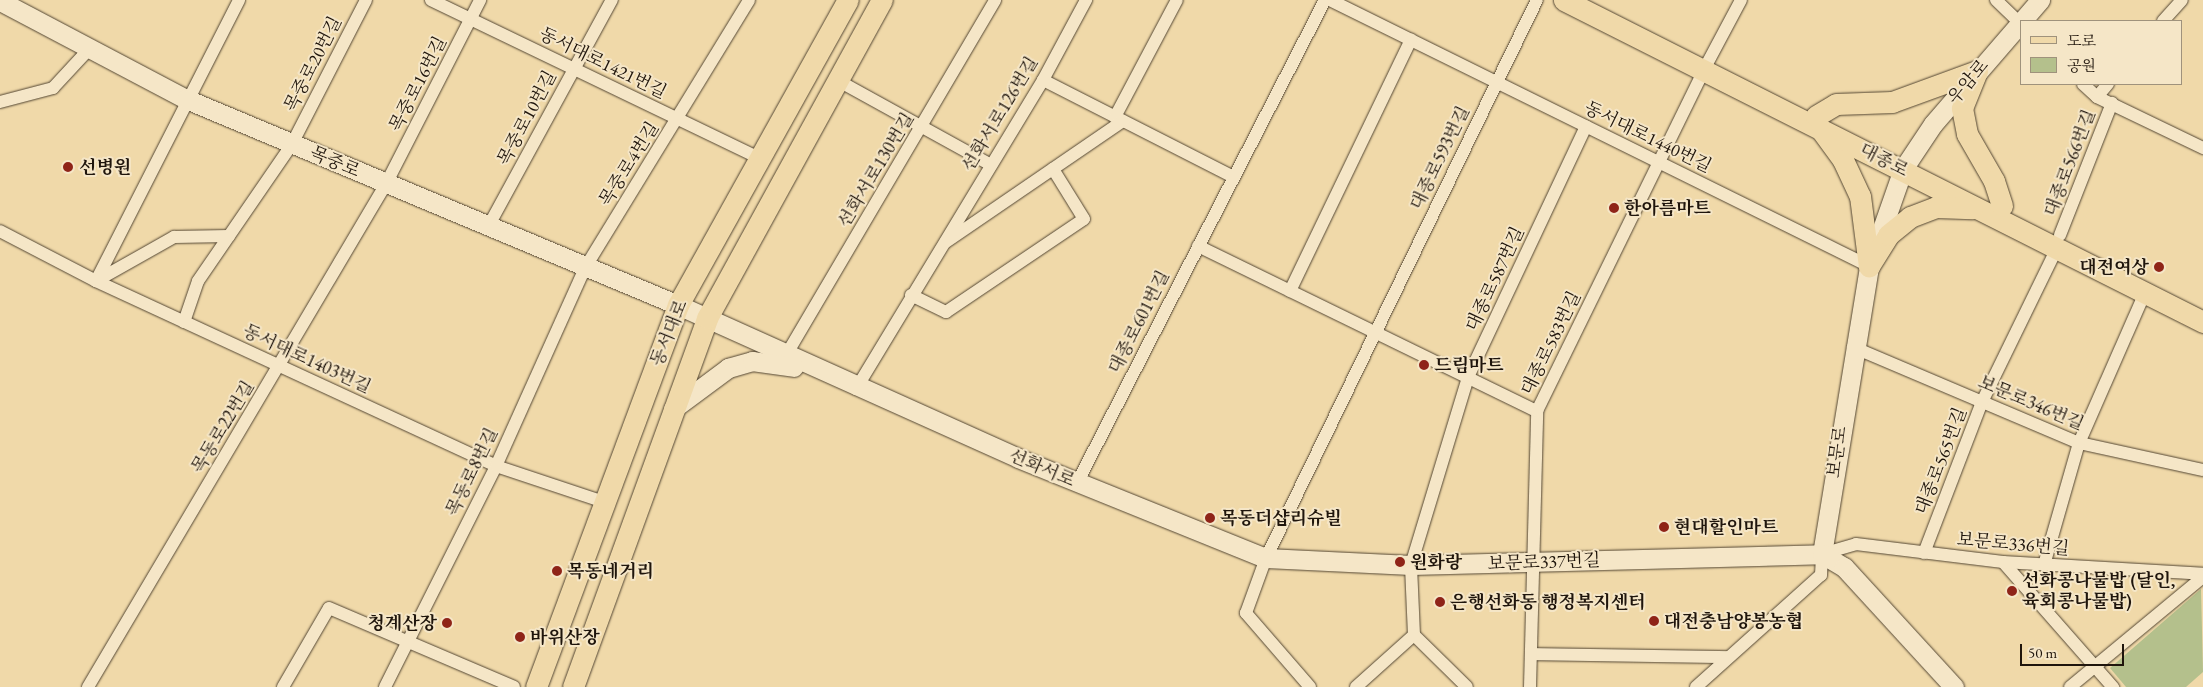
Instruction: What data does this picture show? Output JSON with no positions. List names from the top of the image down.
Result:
{
  "streets": {
    "main road": ["대종로", "동서대로"],
    "street": [
      "동서대로1421번길",
      "목중로20번길",
      "우암로",
      "목중로16번길",
      "선화서로126번길",
      "목중로10번길",
      "동서대로1440번길",
      "대종로593번길",
      "목중로",
      "대종로566번길",
      "목중로4번길",
      "선화서로130번길",
      "대종로587번길",
      "대종로601번길",
      "대종로583번길",
      "동서대로1403번길",
      "보문로346번길",
      "목동로22번길",
      "보문로",
      "대종로565번길",
      "선화서로",
      "목동로8번길",
      "보문로336번길",
      "보문로337번길"
    ]
  },
  "crossings": [
    ["동서대로1421번길", "목중로16번길"],
    ["동서대로1421번길", "목중로10번길"],
    ["동서대로1421번길", "목중로4번길"],
    ["동서대로1421번길", "동서대로"],
    ["목중로20번길", "목중로"],
    ["목중로20번길", "동서대로1403번길"],
    ["우암로", "대종로"],
    ["우암로", "보문로"],
    ["목중로16번길", "목중로"],
    ["목중로16번길", "목동로22번길"],
    ["선화서로126번길", "선화서로"],
    ["목중로10번길", "목중로"],
    ["동서대로1440번길", "대종로593번길"],
    ["동서대로1440번길", "대종로587번길"],
    ["동서대로1440번길", "대종로583번길"],
    ["동서대로1440번길", "보문로"],
    ["대종로593번길", "선화서로"],
    ["대종로593번길", "보문로337번길"],
    ["대종로", "대종로566번길"],
    ["대종로", "대종로583번길"],
    ["대종로", "보문로"],
    ["대종로", "대종로565번길"],
    ["목중로", "목중로4번길"],
    ["목중로", "동서대로"],
    ["목중로", "목동로22번길"],
    ["목중로", "선화서로"],
    ["목중로", "목동로8번길"],
    ["대종로566번길", "대종로565번길"],
    ["목중로4번길", "목동로8번길"],
    ["선화서로130번길", "선화서로"],
    ["대종로587번길", "보문로337번길"],
    ["대종로601번길", "선화서로"],
    ["동서대로", "동서대로1403번길"],
    ["동서대로", "선화서로"],
    ["대종로583번길", "보문로337번길"],
    ["동서대로1403번길", "목동로22번길"],
    ["동서대로1403번길", "목동로8번길"],
    ["보문로346번길", "보문로"],
    ["보문로346번길", "대종로565번길"],
    ["보문로", "보문로336번길"],
    ["보문로", "보문로337번길"],
    ["대종로565번길", "보문로336번길"],
    ["선화서로", "보문로337번길"],
    ["보문로336번길", "보문로337번길"]
  ],
  "places": [
    "선병원",
    "한아름마트",
    "대전여상",
    "드림마트",
    "목동더샵리슈빌",
    "현대할인마트",
    "원화랑",
    "목동네거리",
    "선화콩나물밥 (달인, 육회콩나물밥)",
    "은행선화동 행정복지센터",
    "대전충남양봉농협",
    "청계산장",
    "바위산장"
  ],
  "legend": ["도로", "공원"],
  "scale_bar": "50 m"
}
